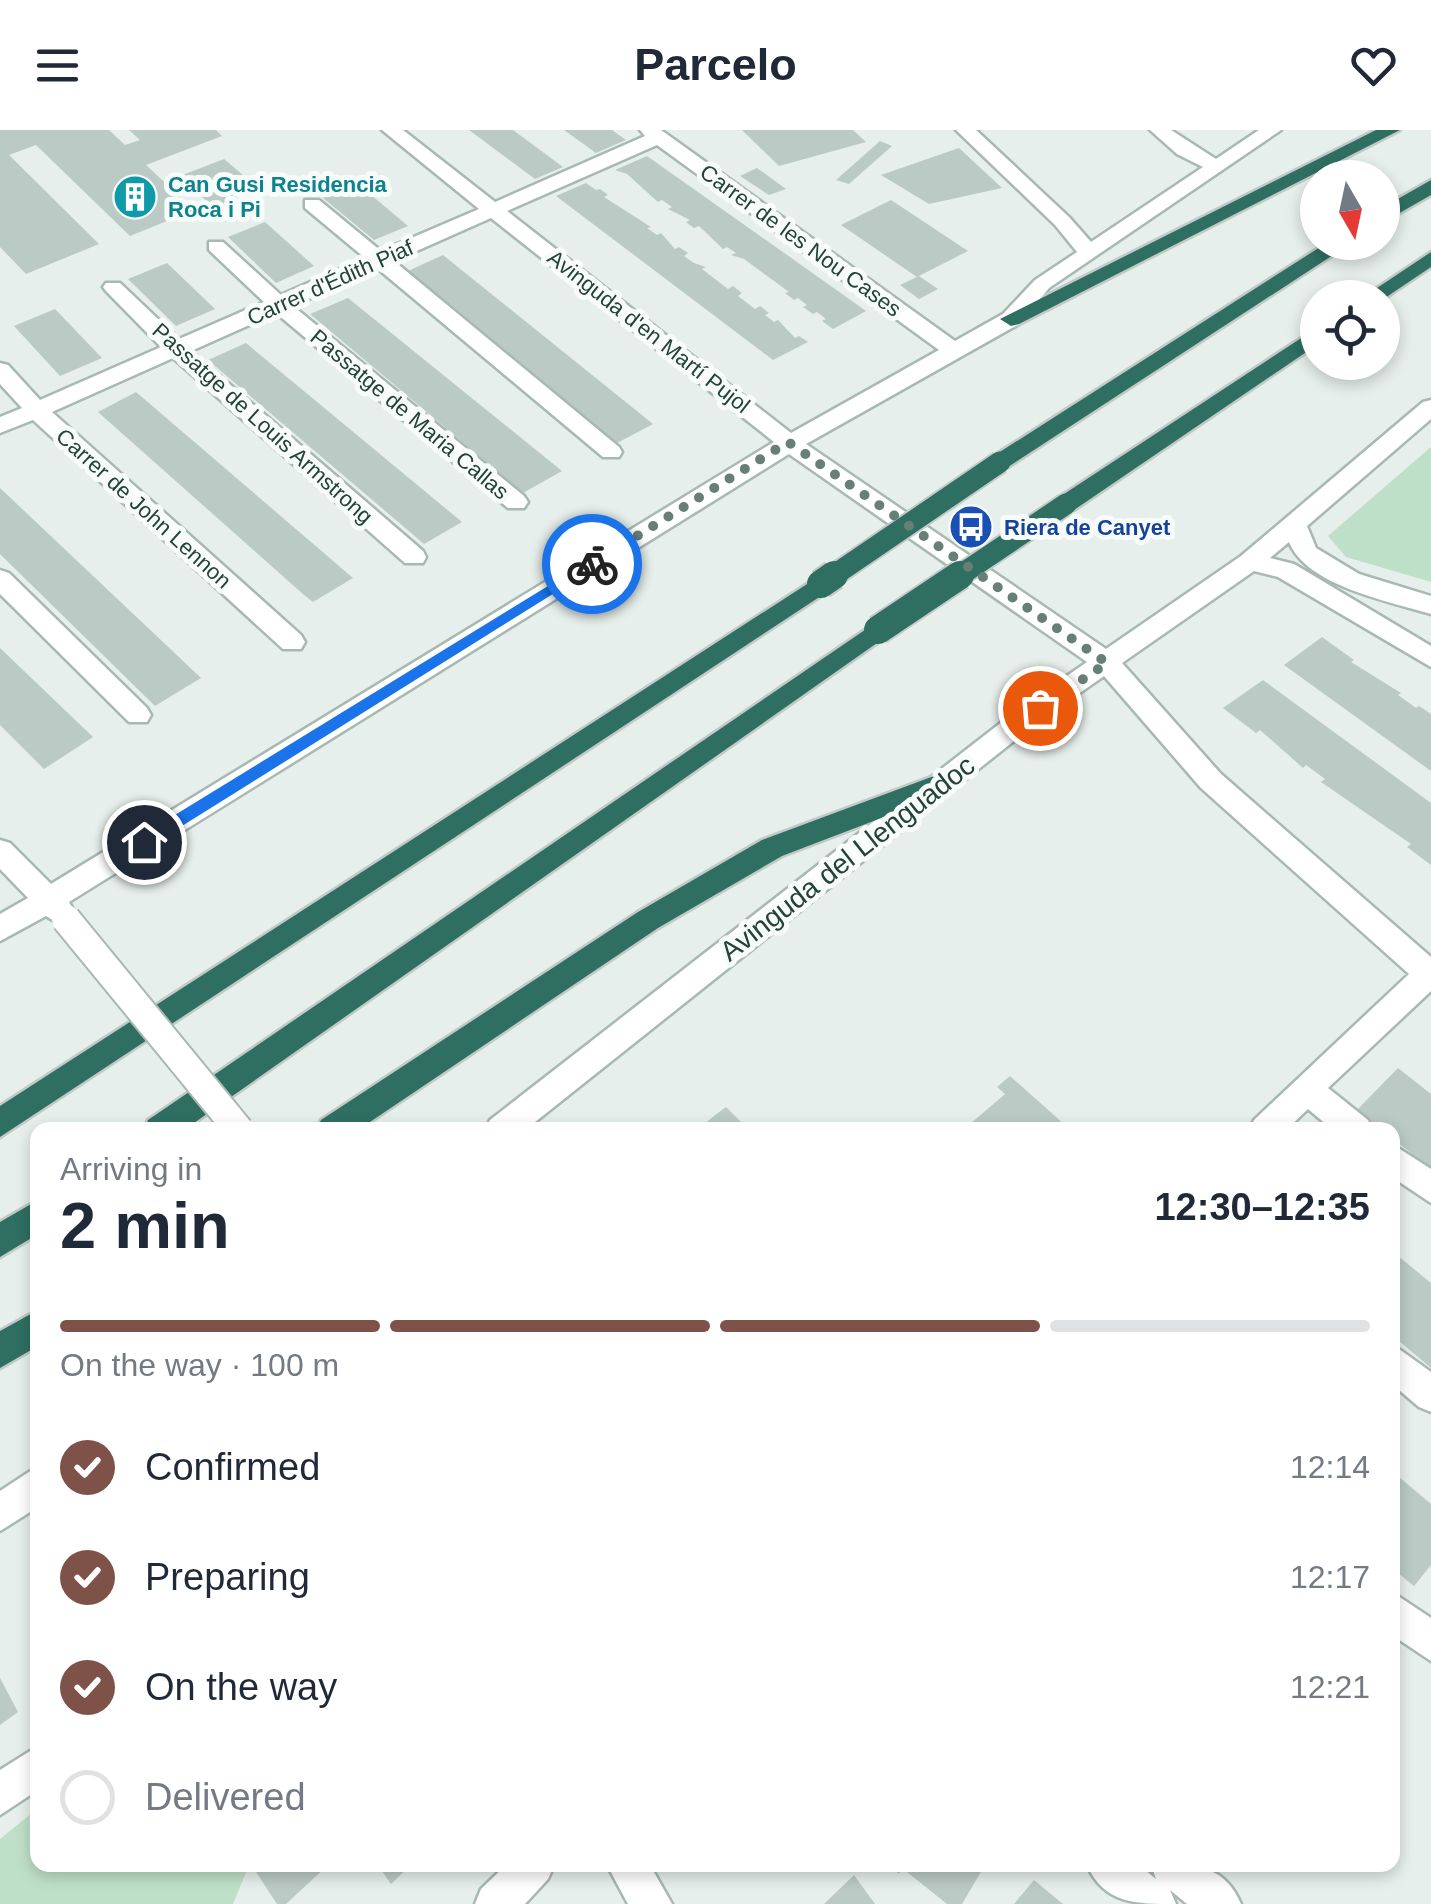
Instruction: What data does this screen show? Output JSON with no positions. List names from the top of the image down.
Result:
{
  "streets": {
    "street": [
      "Carrer de les Nou Cases",
      "Carrer d'Édith Piaf",
      "Avinguda d'en Martí Pujol",
      "Passatge de Maria Callas",
      "Passatge de Louis Armstrong",
      "Carrer de John Lennon",
      "Avinguda del Llenguadoc"
    ]
  },
  "crossings": [
    ["Carrer de les Nou Cases", "Carrer d'Édith Piaf"],
    ["Carrer d'Édith Piaf", "Avinguda d'en Martí Pujol"],
    ["Carrer d'Édith Piaf", "Passatge de Maria Callas"],
    ["Carrer d'Édith Piaf", "Passatge de Louis Armstrong"],
    ["Carrer d'Édith Piaf", "Carrer de John Lennon"],
    ["Avinguda d'en Martí Pujol", "Avinguda del Llenguadoc"]
  ],
  "places": {
    "building": ["Can Gusi Residencia Roca i Pi"],
    "bus stop": ["Riera de Canyet"]
  },
  "north": "bottom",
  "page": {
    "header": "Parcelo",
    "heading": ["2 min", "Arriving in", "12:30–12:35"],
    "bar": "On the way · 100 m",
    "list": [
      ["Confirmed", "12:14"],
      ["Preparing", "12:17"],
      ["On the way", "12:21"],
      "Delivered"
    ]
  }
}
